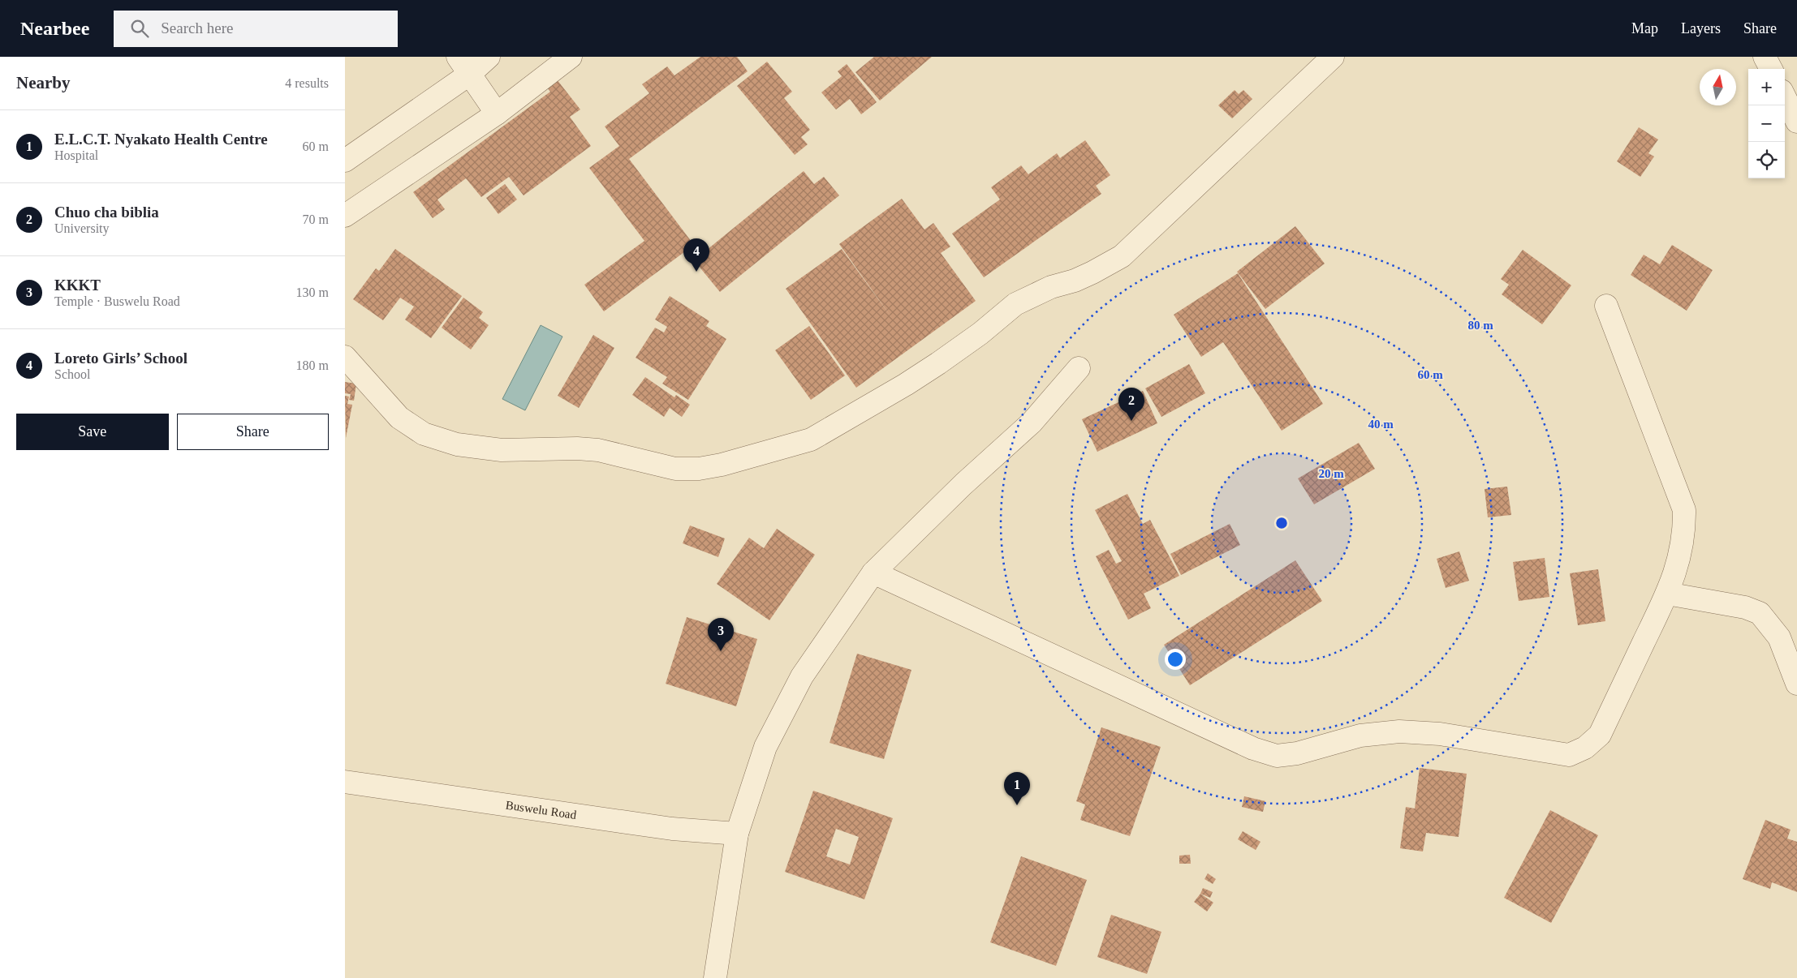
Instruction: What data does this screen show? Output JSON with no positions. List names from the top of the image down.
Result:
{
  "streets": {
    "street": ["Buswelu Road"]
  },
  "north": "top",
  "page": {
    "header": "Nearbee",
    "search": "Search here",
    "nav": ["Map", "Layers", "Share"],
    "heading": ["Nearby", "4 results"],
    "map_buttons": ["+", "−"],
    "list": [
      {
        "mark": "1",
        "name": "E.L.C.T. Nyakato Health Centre",
        "note": "Hospital",
        "value": "60 m"
      },
      {
        "mark": "2",
        "name": "Chuo cha biblia",
        "note": "University",
        "value": "70 m"
      },
      {
        "mark": "3",
        "name": "KKKT",
        "note": "Temple · Buswelu Road",
        "value": "130 m"
      },
      {
        "mark": "4",
        "name": "Loreto Girls’ School",
        "note": "School",
        "value": "180 m"
      }
    ],
    "pins": [
      "4",
      "2",
      "3",
      "1"
    ],
    "buttons": ["Save", "Share"]
  },
  "rings": [
    "80 m",
    "60 m",
    "40 m",
    "20 m"
  ]
}
